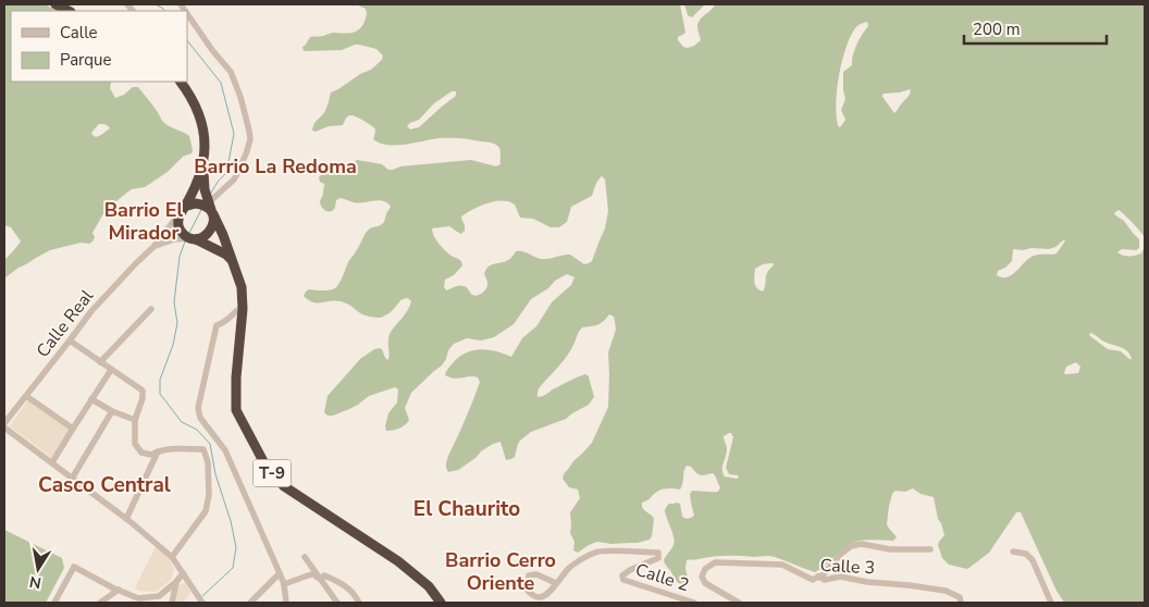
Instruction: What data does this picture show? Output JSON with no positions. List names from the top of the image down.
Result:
{
  "streets": {
    "highway": ["T-9"],
    "street": ["Calle Real", "Calle 3", "Calle 2"]
  },
  "districts": [
    "Barrio La Redoma",
    "Barrio El Mirador",
    "Casco Central",
    "El Chaurito",
    "Barrio Cerro Oriente"
  ],
  "legend": ["Calle", "Parque"],
  "scale_bar": "200 m",
  "north": "bottom"
}
